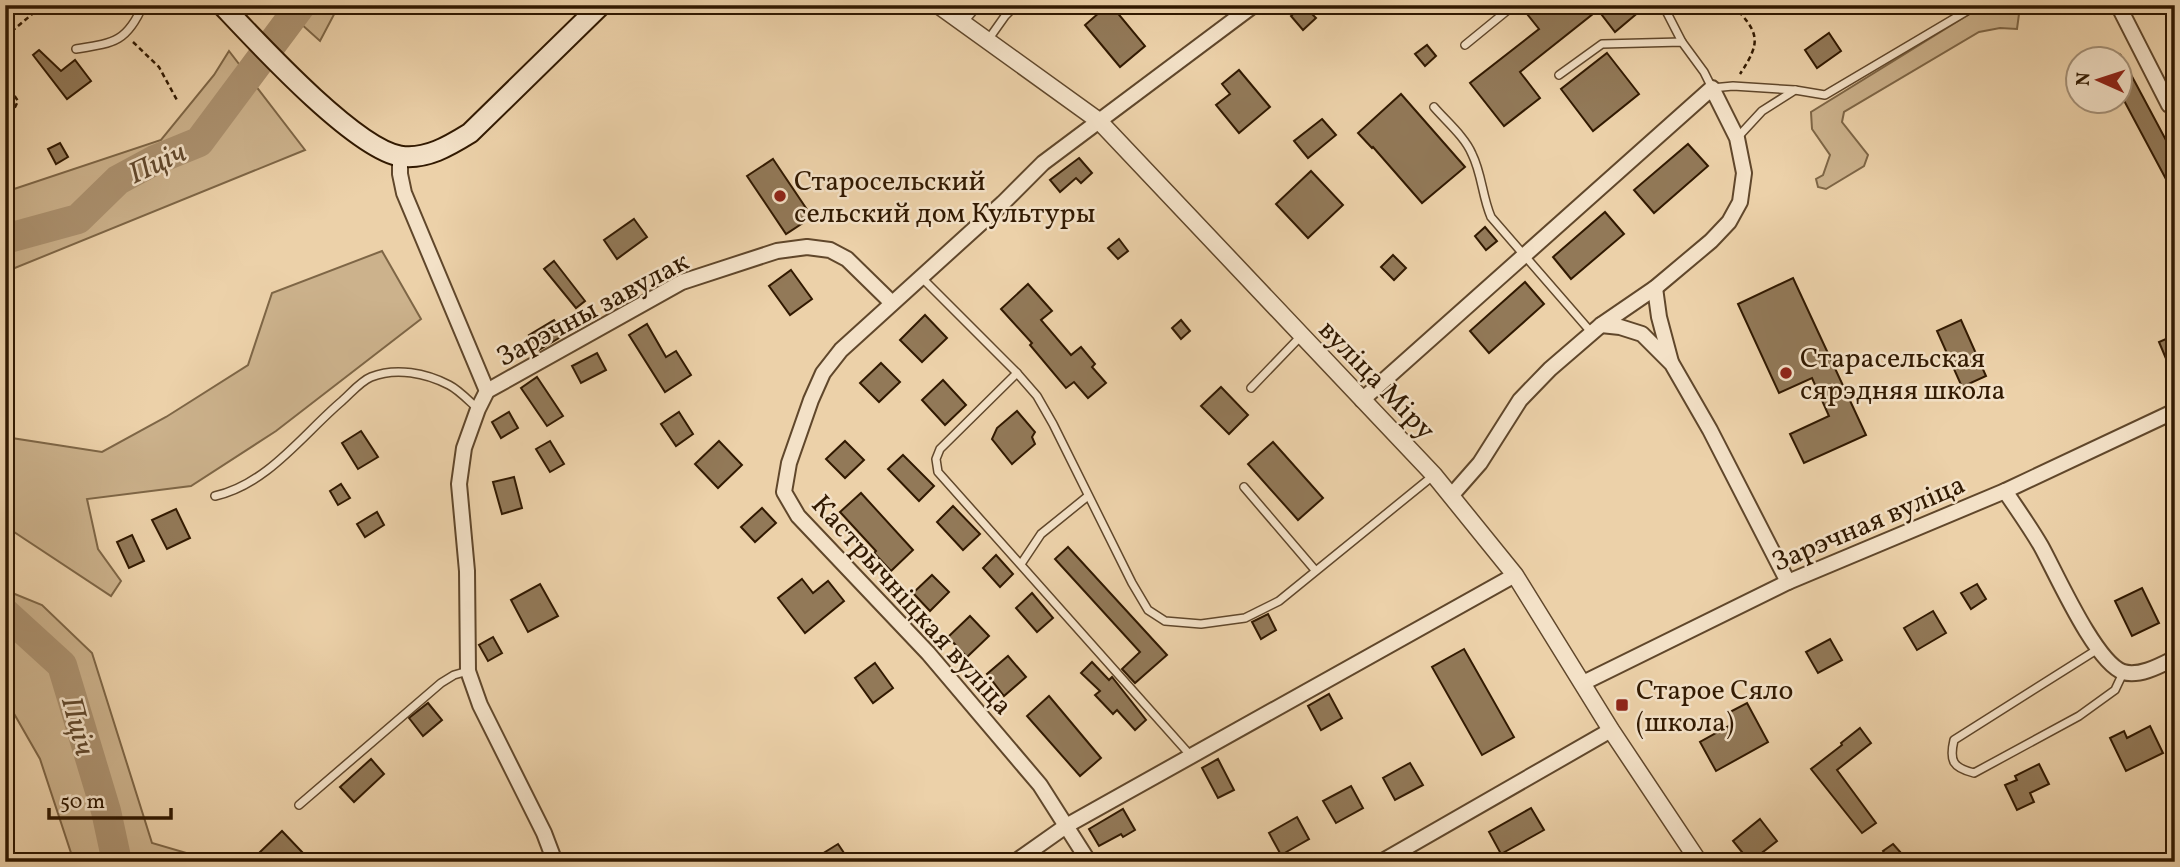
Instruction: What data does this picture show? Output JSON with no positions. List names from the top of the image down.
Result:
{
  "streets": {
    "street": [
      "Зарэчны завулак",
      "вуліца Міру",
      "Зарэчная вуліца",
      "Кастрычніцкая вуліца"
    ]
  },
  "crossings": [
    ["Зарэчны завулак", "Кастрычніцкая вуліца"],
    ["вуліца Міру", "Зарэчная вуліца"]
  ],
  "water": ["Пціч"],
  "places": {
    "other": ["Старосельский сельский дом Культуры", "Старасельская сярэдняя школа"],
    "transit": ["Старое Сяло (школа)"]
  },
  "scale_bar": "50 m",
  "north": "left"
}
